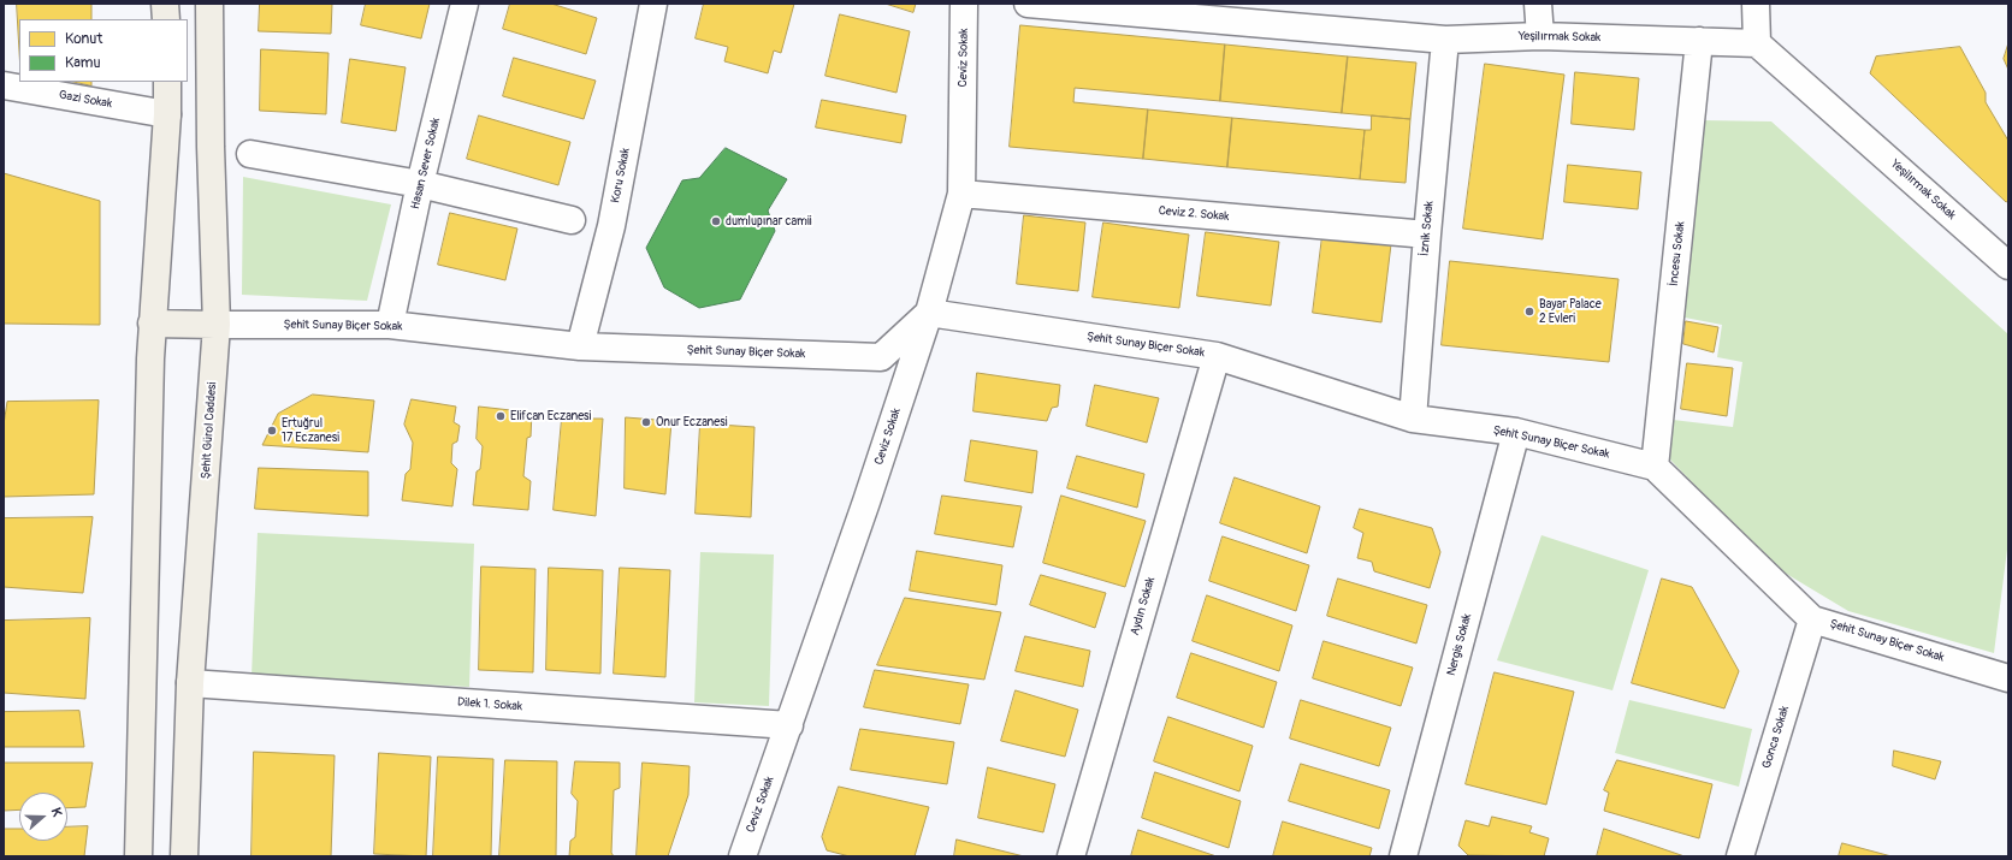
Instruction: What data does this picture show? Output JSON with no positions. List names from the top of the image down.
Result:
{
  "streets": {
    "main road": ["Şehit Gürol Caddesi"],
    "street": [
      "Yeşilırmak Sokak",
      "Ceviz Sokak",
      "Gazi Sokak",
      "Hasan Sever Sokak",
      "Koru Sokak",
      "Ceviz 2. Sokak",
      "İznik Sokak",
      "İncesu Sokak",
      "Şehit Sunay Biçer Sokak",
      "Aydın Sokak",
      "Nergis Sokak",
      "Dilek 1. Sokak",
      "Gonca Sokak"
    ]
  },
  "crossings": [
    ["Yeşilırmak Sokak", "İznik Sokak"],
    ["Yeşilırmak Sokak", "İncesu Sokak"],
    ["Ceviz Sokak", "Ceviz 2. Sokak"],
    ["Ceviz Sokak", "Şehit Sunay Biçer Sokak"],
    ["Ceviz Sokak", "Dilek 1. Sokak"],
    ["Hasan Sever Sokak", "Şehit Sunay Biçer Sokak"],
    ["Koru Sokak", "Şehit Sunay Biçer Sokak"],
    ["Ceviz 2. Sokak", "İznik Sokak"],
    ["İznik Sokak", "Şehit Sunay Biçer Sokak"],
    ["İncesu Sokak", "Şehit Sunay Biçer Sokak"],
    ["Şehit Sunay Biçer Sokak", "Şehit Gürol Caddesi"],
    ["Şehit Sunay Biçer Sokak", "Aydın Sokak"],
    ["Şehit Sunay Biçer Sokak", "Nergis Sokak"],
    ["Şehit Sunay Biçer Sokak", "Gonca Sokak"],
    ["Şehit Gürol Caddesi", "Dilek 1. Sokak"]
  ],
  "places": [
    "dumlupınar camii",
    "Bayar Palace 2 Evleri",
    "Elifcan Eczanesi",
    "Onur Eczanesi",
    "Ertuğrul 17 Eczanesi"
  ],
  "legend": ["Konut", "Kamu"],
  "north": "right"
}
